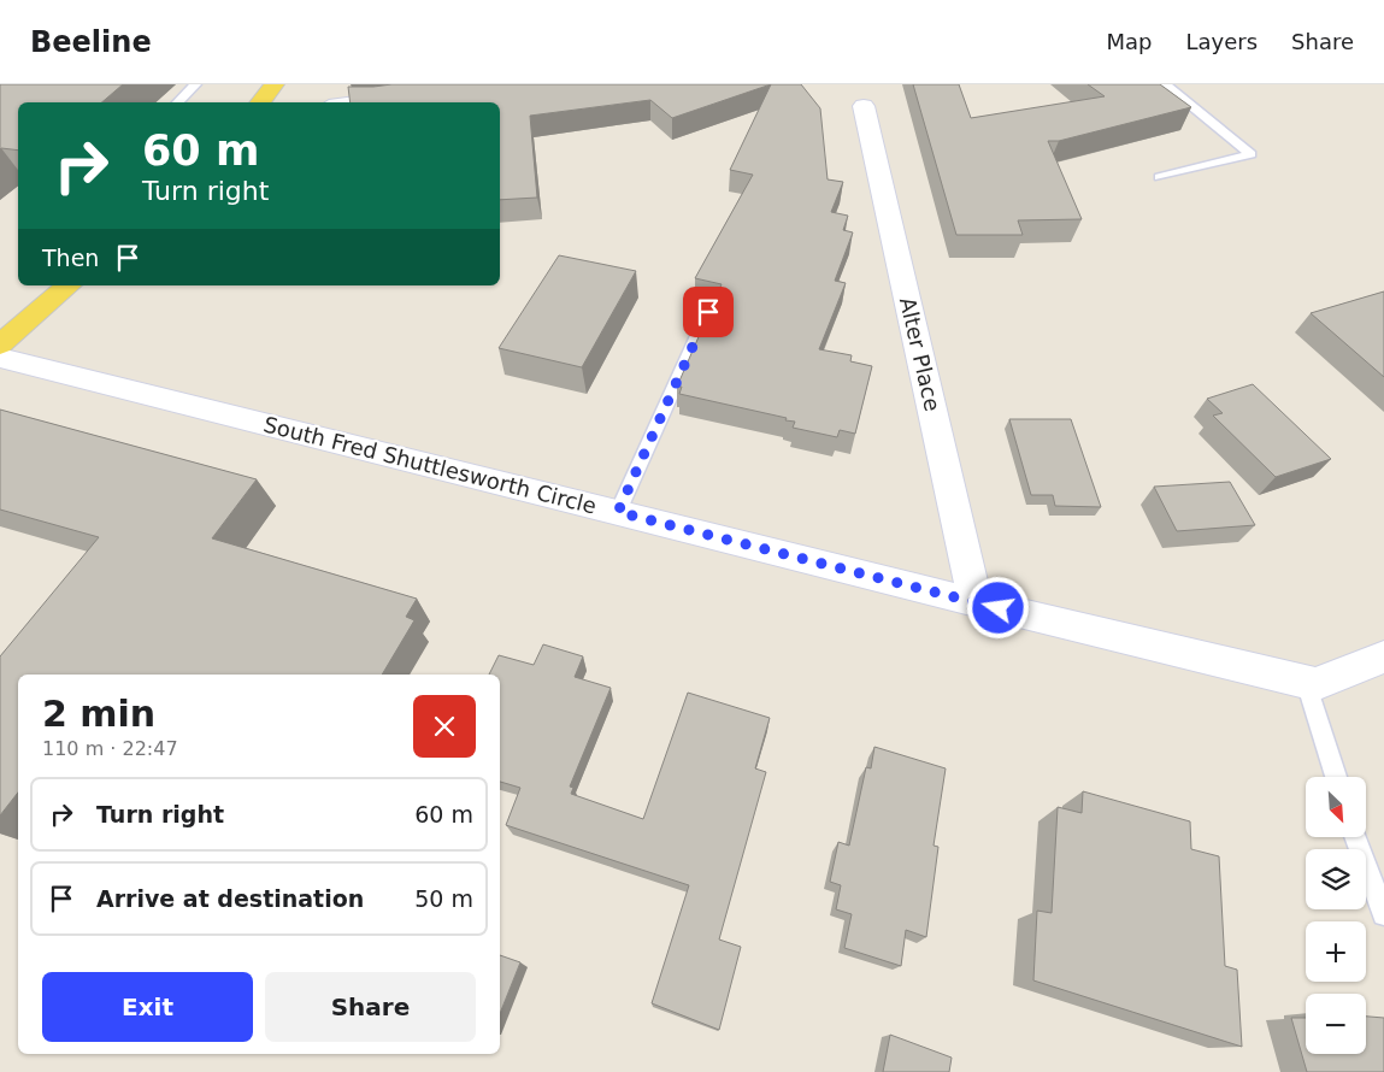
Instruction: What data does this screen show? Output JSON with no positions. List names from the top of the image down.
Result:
{
  "streets": {
    "street": ["Alter Place", "South Fred Shuttlesworth Circle"]
  },
  "crossings": [
    ["Alter Place", "South Fred Shuttlesworth Circle"]
  ],
  "north": "bottom right",
  "page": {
    "header": "Beeline",
    "nav": ["Map", "Layers", "Share"],
    "turn": ["60 m", "Turn right"],
    "then": "Then",
    "heading": ["2 min", "110 m · 22:47"],
    "map_buttons": ["+", "−"],
    "list": [
      {
        "name": "Turn right",
        "value": "60 m"
      },
      {
        "name": "Arrive at destination",
        "value": "50 m"
      }
    ],
    "buttons": ["Exit", "Share"]
  }
}
